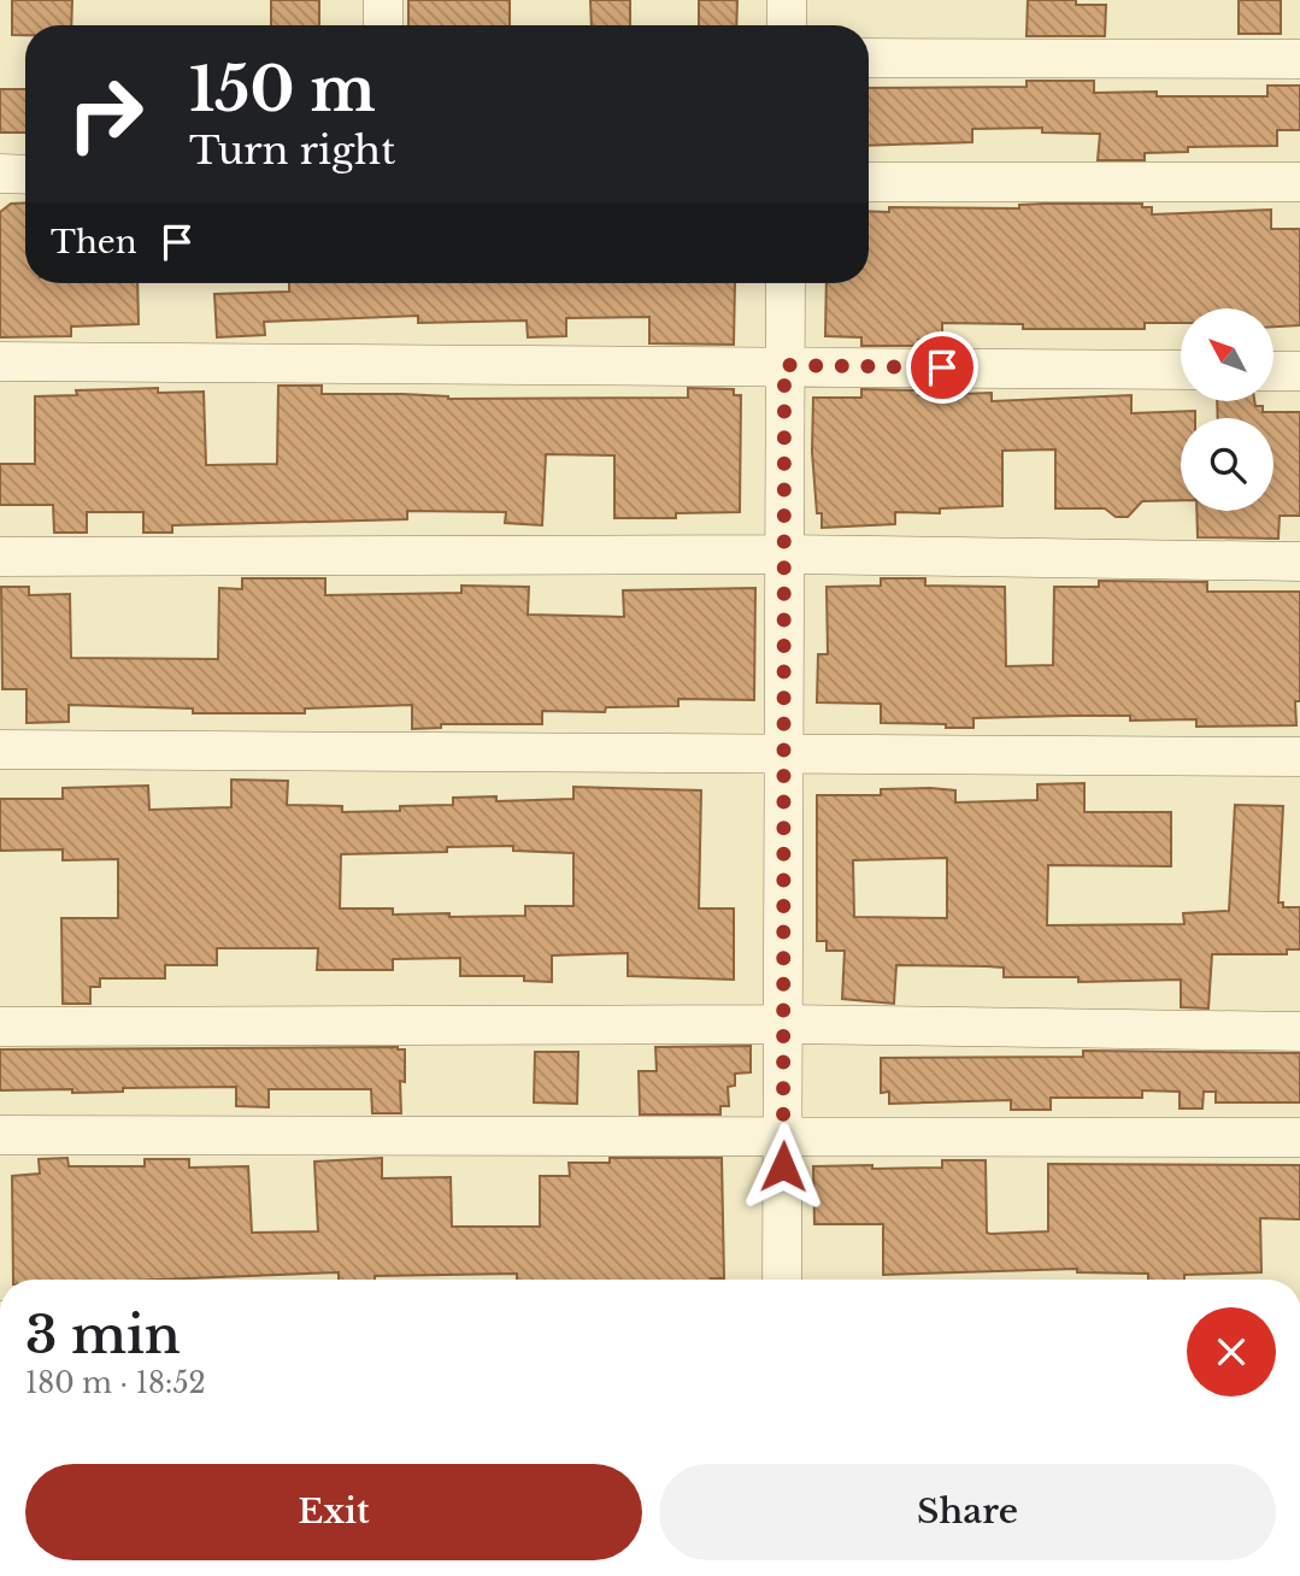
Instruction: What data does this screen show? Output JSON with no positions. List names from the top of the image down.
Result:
{
  "north": "top left",
  "page": {
    "turn": ["150 m", "Turn right"],
    "then": "Then",
    "heading": ["3 min", "180 m · 18:52"],
    "buttons": ["Exit", "Share"]
  }
}
